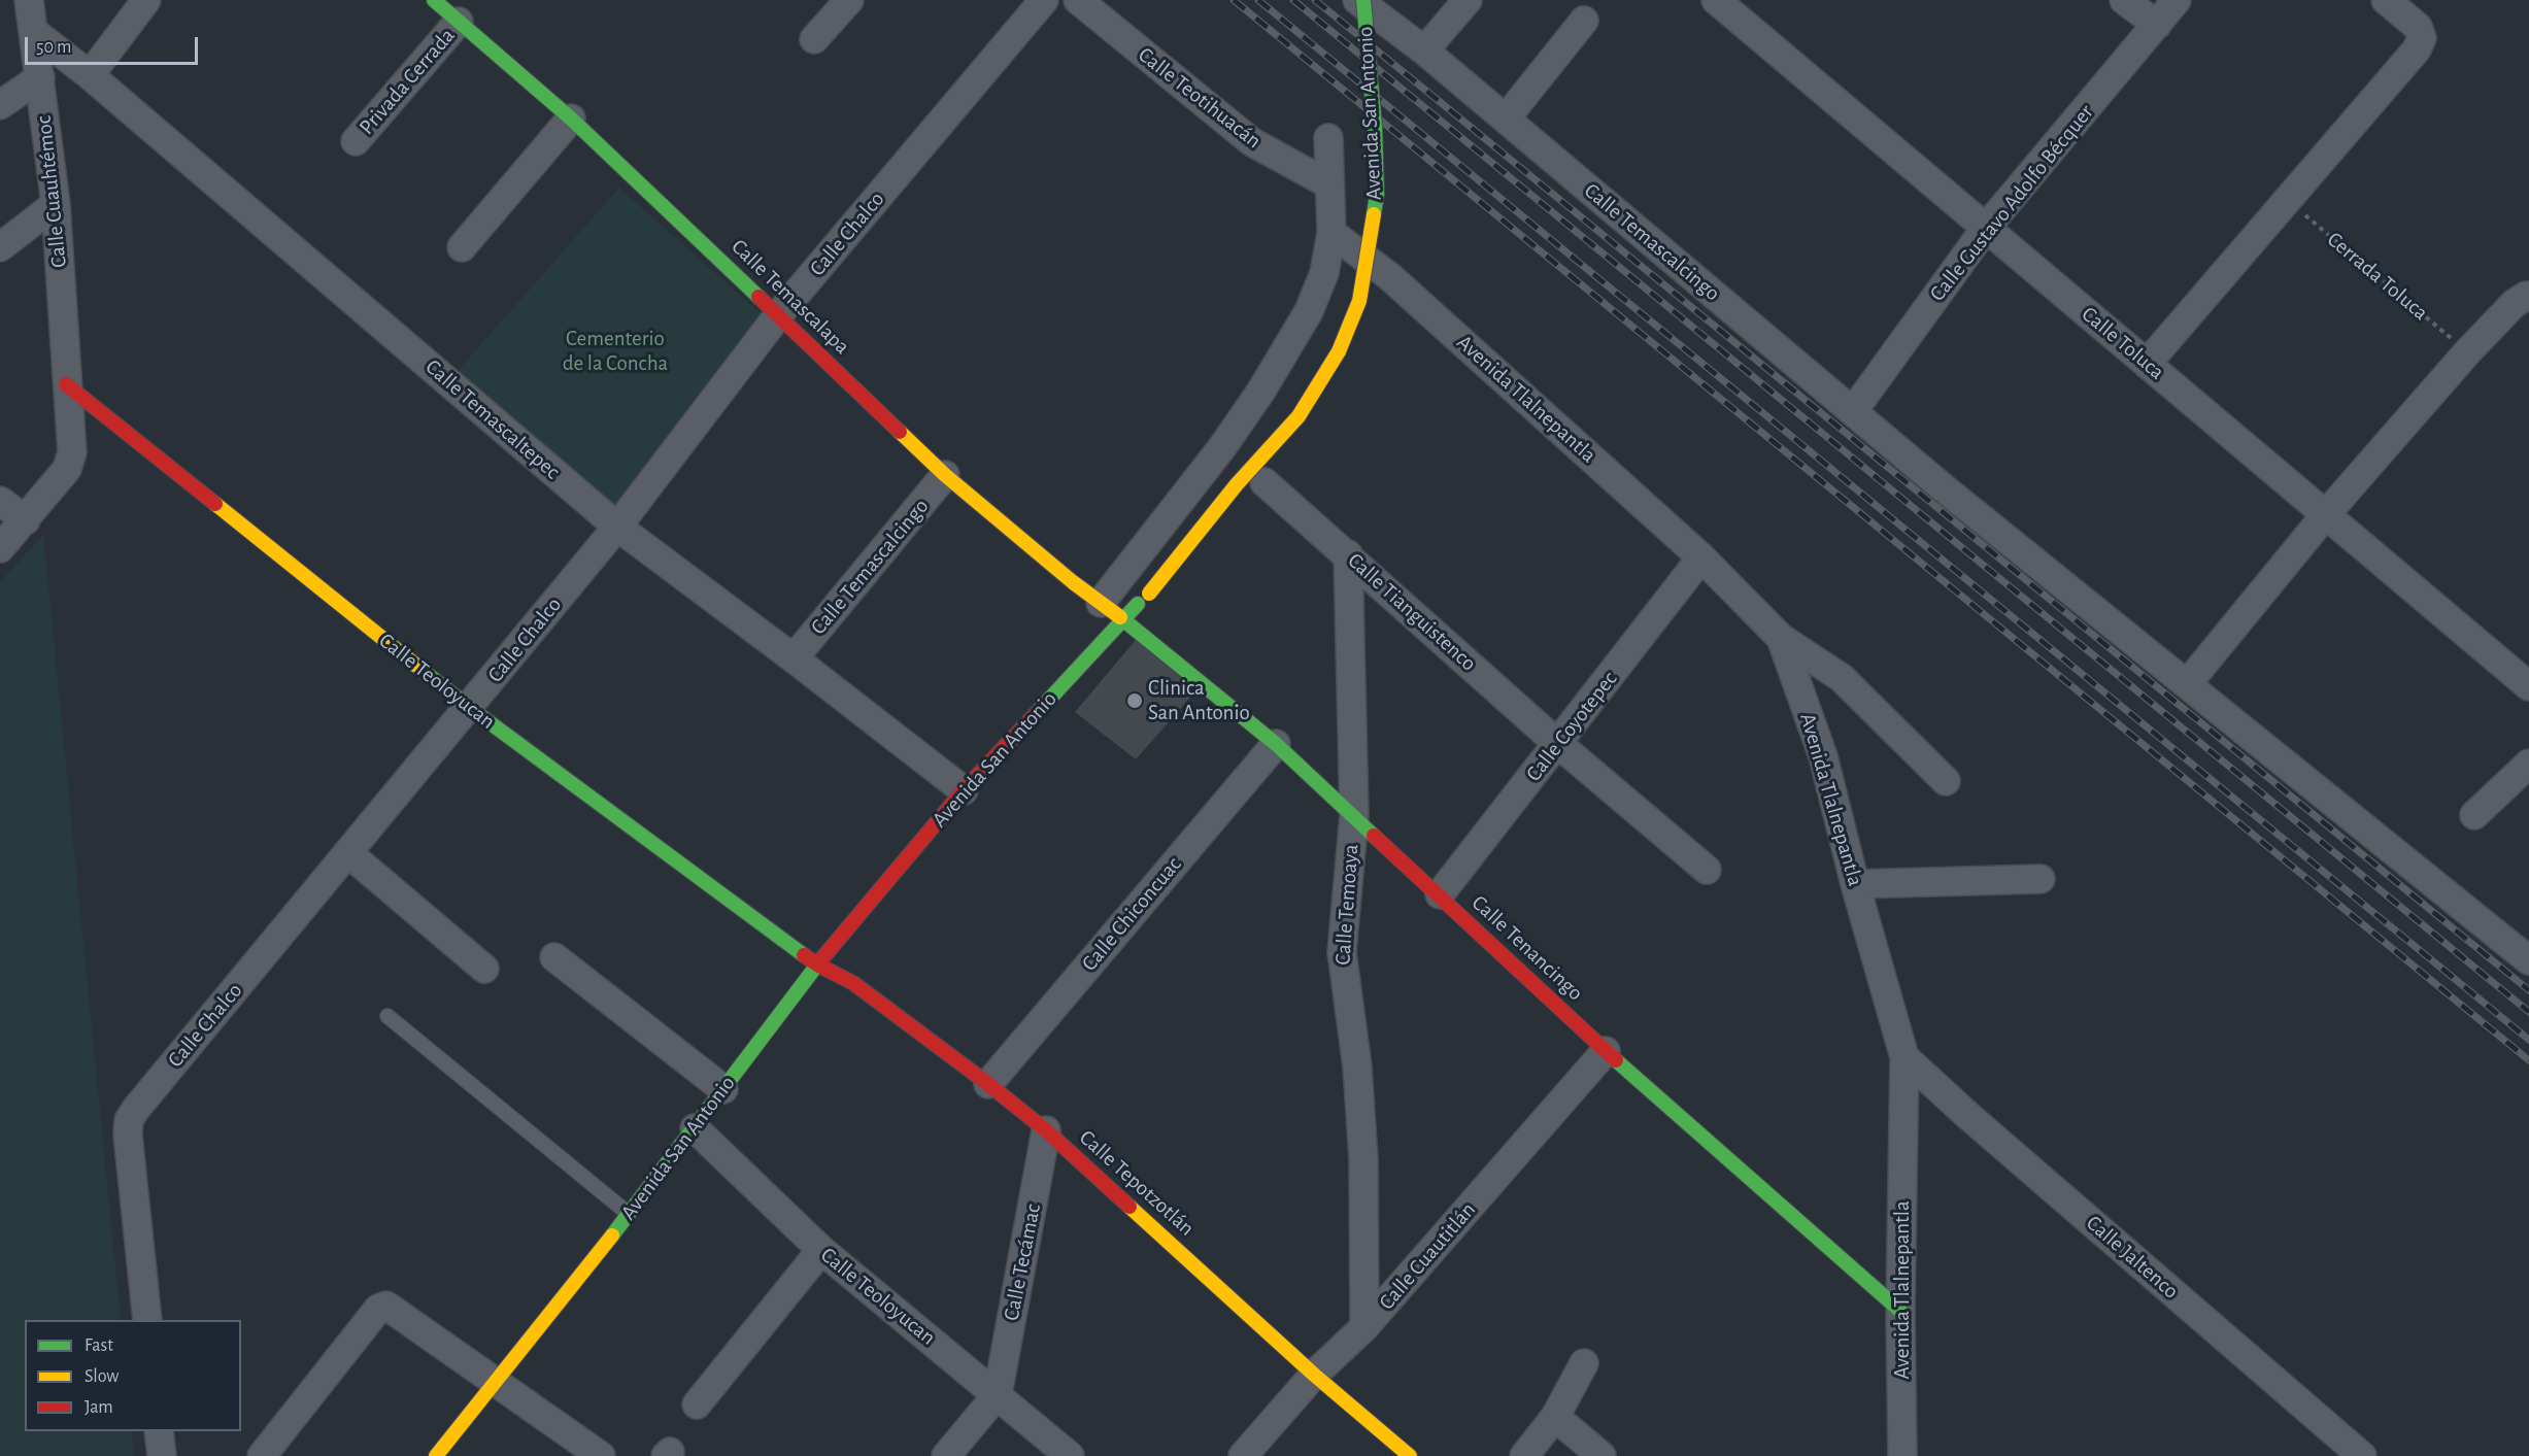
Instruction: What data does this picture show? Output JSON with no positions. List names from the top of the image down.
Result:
{
  "streets": {
    "street": [
      "Privada Cerrada",
      "Calle Teotihuacán",
      "Avenida San Antonio",
      "Calle Cuauhtémoc",
      "Calle Gustavo Adolfo Bécquer",
      "Calle Chalco",
      "Calle Temascalcingo",
      "Calle Temascalapa",
      "Calle Toluca",
      "Avenida Tlalnepantla",
      "Calle Temascaltepec",
      "Calle Tianguistenco",
      "Calle Teoloyucan",
      "Calle Coyotepec",
      "Calle Temoaya",
      "Calle Chiconcuac",
      "Calle Tenancingo",
      "Calle Tepotzotlán",
      "Calle Cuautitlán",
      "Calle Jaltenco",
      "Calle Tecámac"
    ],
    "path": ["Cerrada Toluca"]
  },
  "crossings": [
    ["Privada Cerrada", "Calle Temascalapa"],
    ["Calle Teotihuacán", "Avenida San Antonio"],
    ["Avenida San Antonio", "Calle Temascalapa"],
    ["Avenida San Antonio", "Avenida Tlalnepantla"],
    ["Avenida San Antonio", "Calle Temascaltepec"],
    ["Avenida San Antonio", "Calle Teoloyucan"],
    ["Avenida San Antonio", "Calle Tenancingo"],
    ["Avenida San Antonio", "Calle Tepotzotlán"],
    ["Calle Cuauhtémoc", "Calle Temascaltepec"],
    ["Calle Cuauhtémoc", "Calle Teoloyucan"],
    ["Calle Gustavo Adolfo Bécquer", "Calle Temascalcingo"],
    ["Calle Gustavo Adolfo Bécquer", "Calle Toluca"],
    ["Calle Chalco", "Calle Temascalapa"],
    ["Calle Chalco", "Calle Temascaltepec"],
    ["Calle Chalco", "Calle Teoloyucan"],
    ["Calle Temascalcingo", "Calle Temascalapa"],
    ["Calle Temascalcingo", "Calle Temascaltepec"],
    ["Calle Temascalapa", "Calle Tenancingo"],
    ["Avenida Tlalnepantla", "Calle Coyotepec"],
    ["Avenida Tlalnepantla", "Calle Tenancingo"],
    ["Avenida Tlalnepantla", "Calle Jaltenco"],
    ["Calle Tianguistenco", "Calle Coyotepec"],
    ["Calle Tianguistenco", "Calle Temoaya"],
    ["Calle Teoloyucan", "Calle Tepotzotlán"],
    ["Calle Teoloyucan", "Calle Tecámac"],
    ["Calle Coyotepec", "Calle Tenancingo"],
    ["Calle Temoaya", "Calle Tenancingo"],
    ["Calle Temoaya", "Calle Cuautitlán"],
    ["Calle Chiconcuac", "Calle Tenancingo"],
    ["Calle Chiconcuac", "Calle Tepotzotlán"],
    ["Calle Tenancingo", "Calle Cuautitlán"],
    ["Calle Tepotzotlán", "Calle Cuautitlán"],
    ["Calle Tepotzotlán", "Calle Tecámac"]
  ],
  "parks": ["Cementerio de la Concha"],
  "places": ["Clinica San Antonio"],
  "legend": ["Fast", "Slow", "Jam"],
  "scale_bar": "50 m"
}
